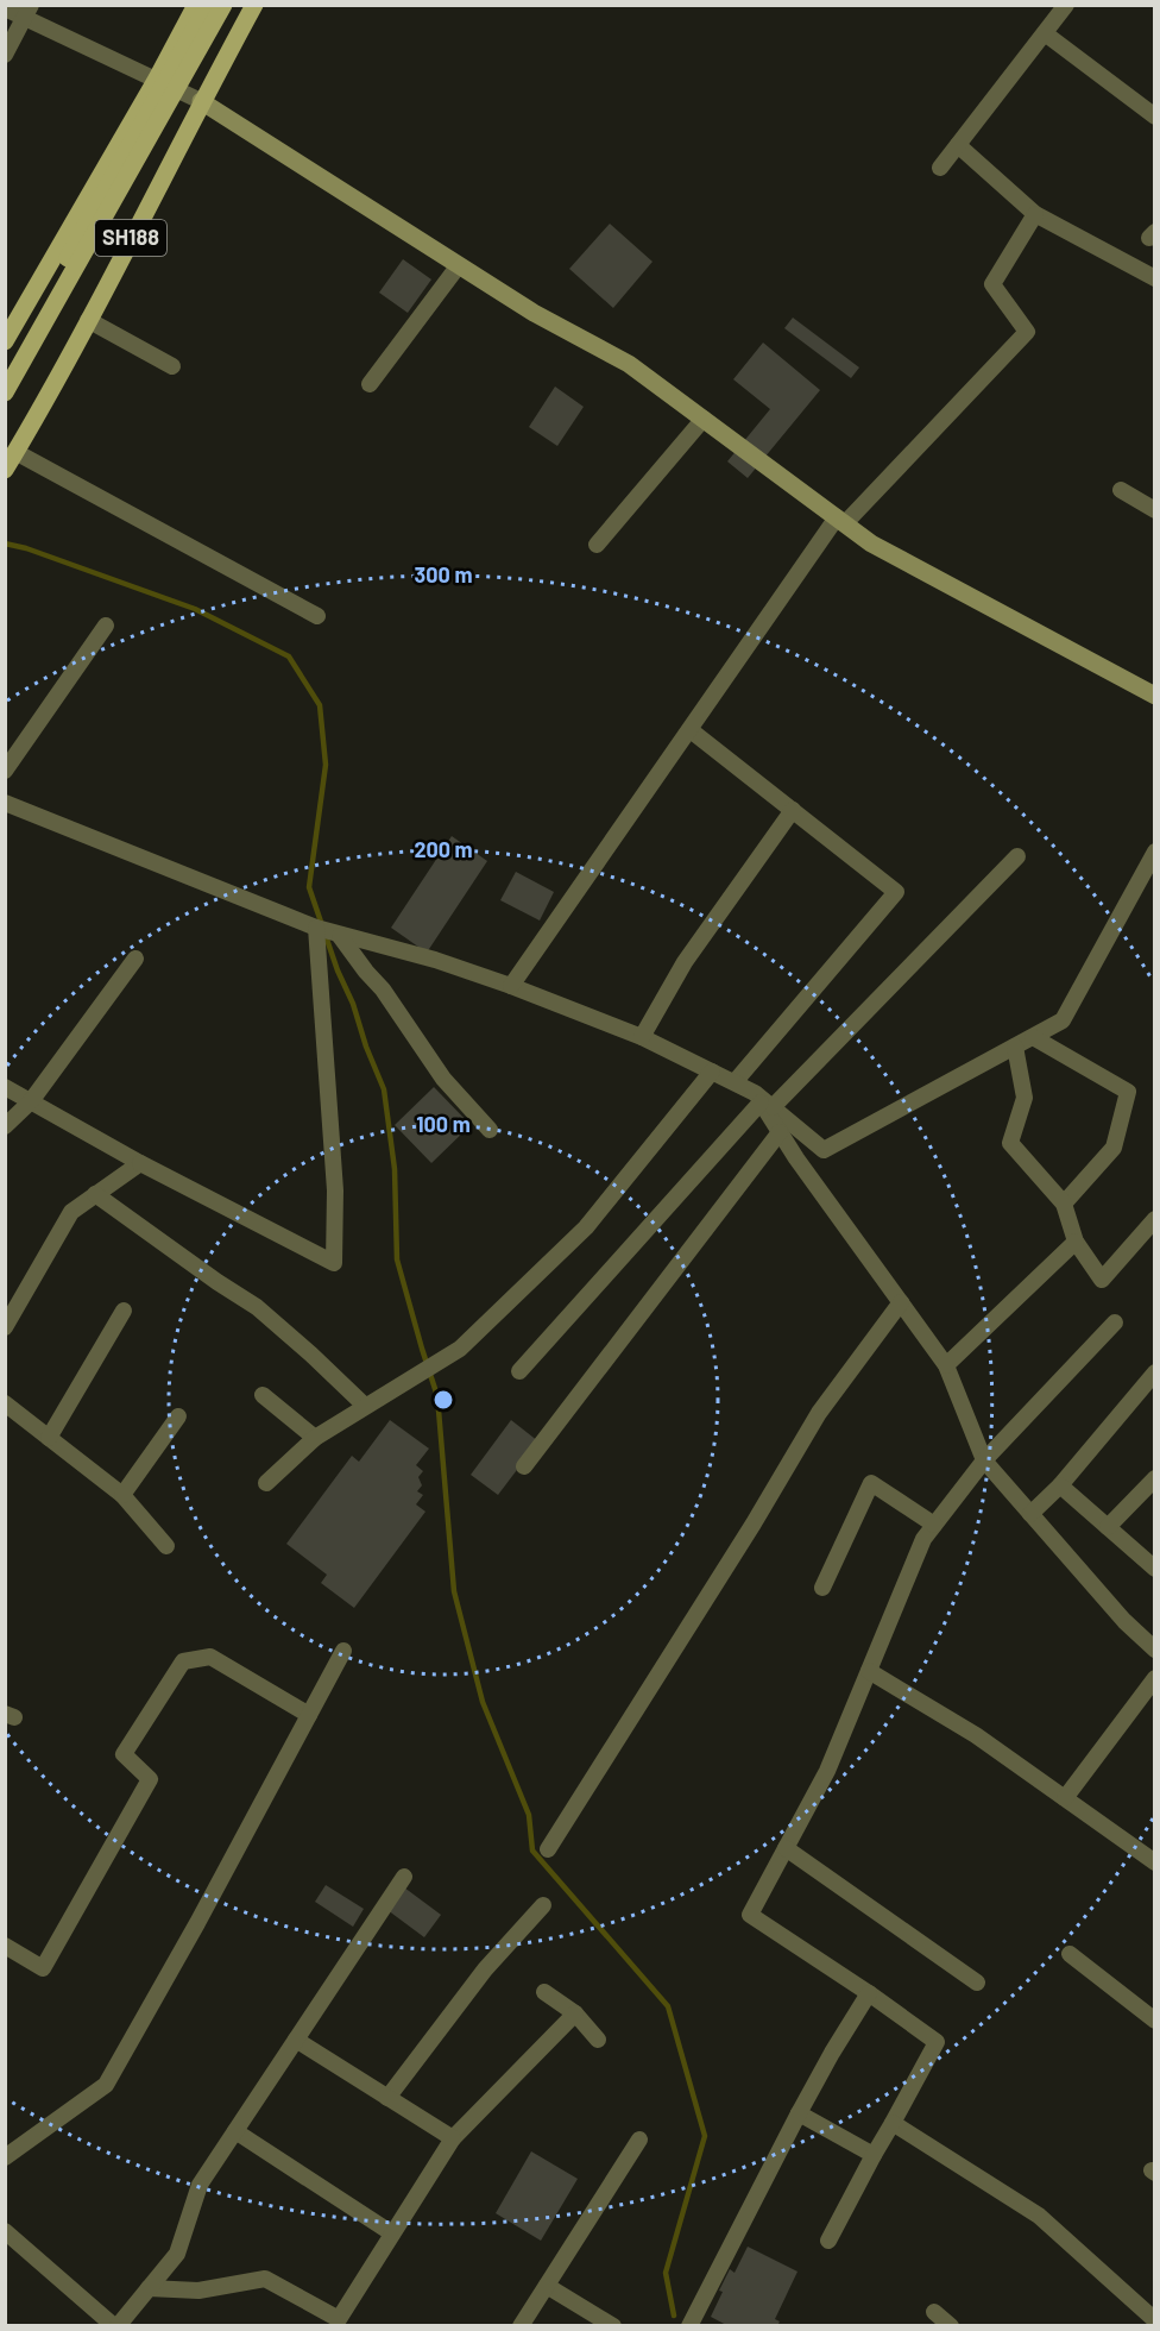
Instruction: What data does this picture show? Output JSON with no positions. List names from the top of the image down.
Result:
{
  "streets": {
    "main road": ["SH188"]
  },
  "rings": ["300 m", "200 m", "100 m"]
}
